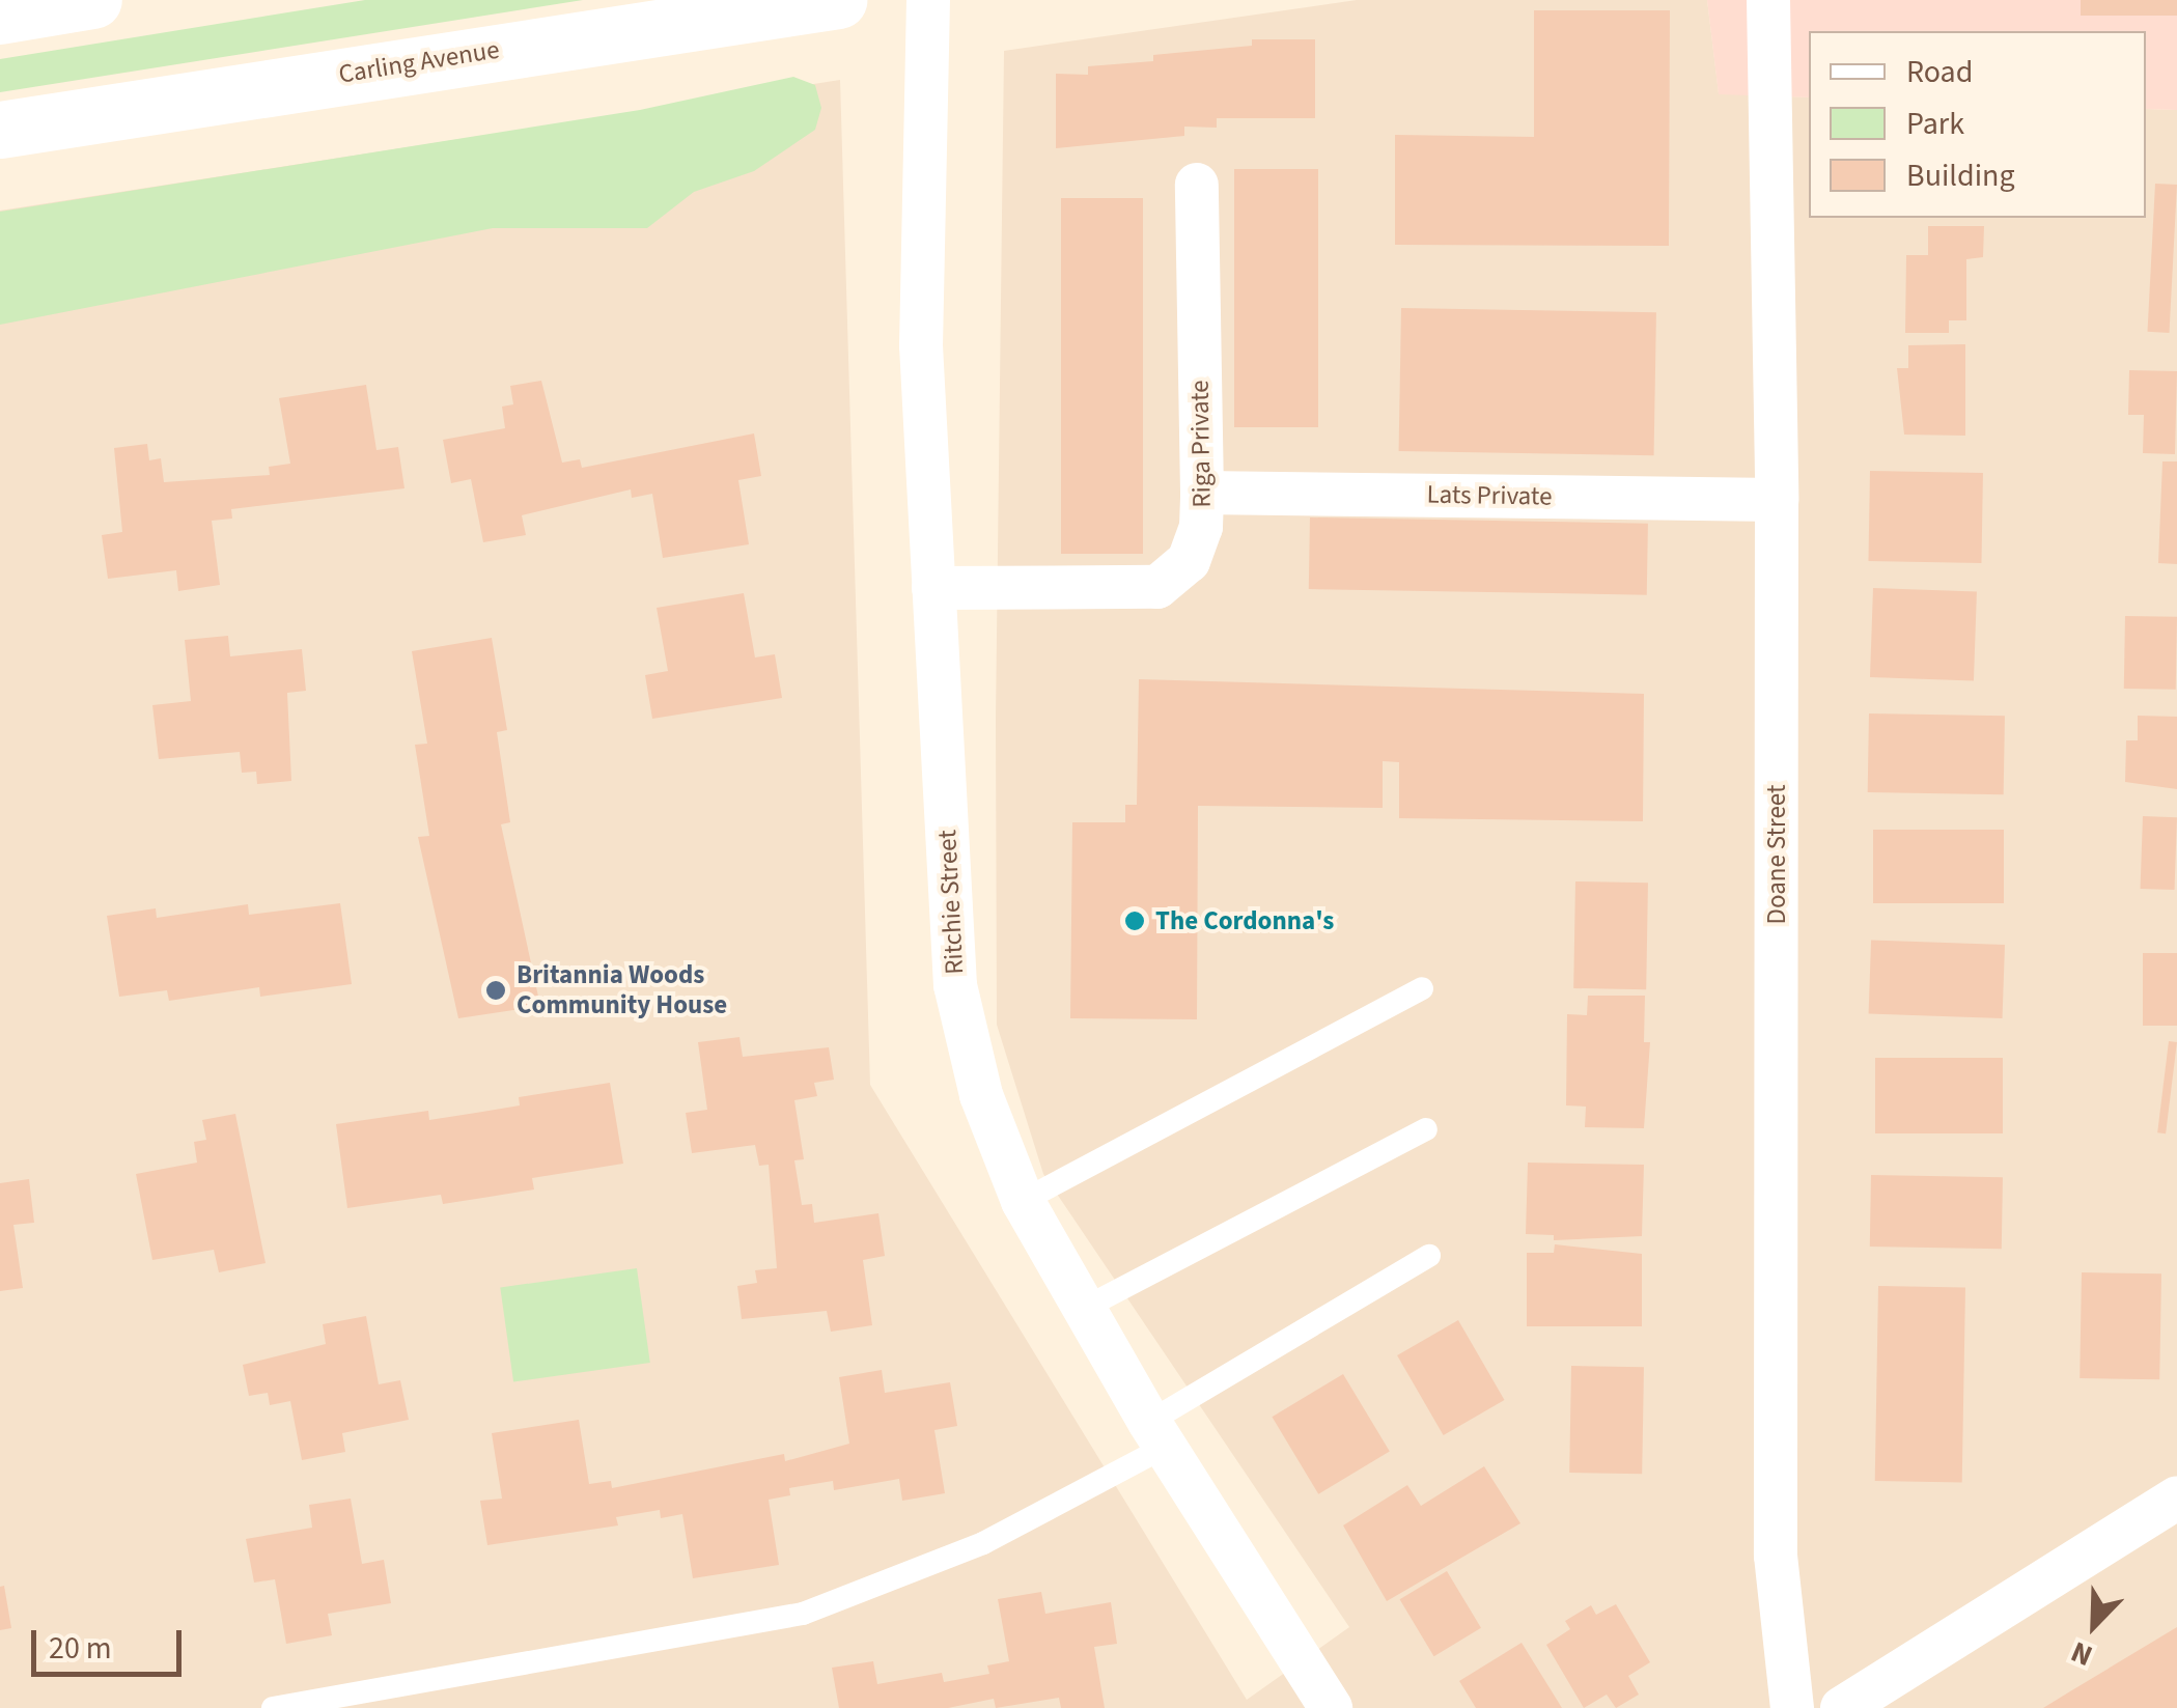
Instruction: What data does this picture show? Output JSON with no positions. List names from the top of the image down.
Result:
{
  "streets": {
    "main road": ["Carling Avenue"],
    "street": [
      "Riga Private",
      "Lats Private",
      "Doane Street",
      "Ritchie Street"
    ]
  },
  "crossings": [
    ["Riga Private", "Lats Private"],
    ["Riga Private", "Ritchie Street"],
    ["Lats Private", "Doane Street"]
  ],
  "places": ["The Cordonna's", "Britannia Woods Community House"],
  "legend": ["Road", "Park", "Building"],
  "scale_bar": "20 m",
  "north": "bottom left"
}
